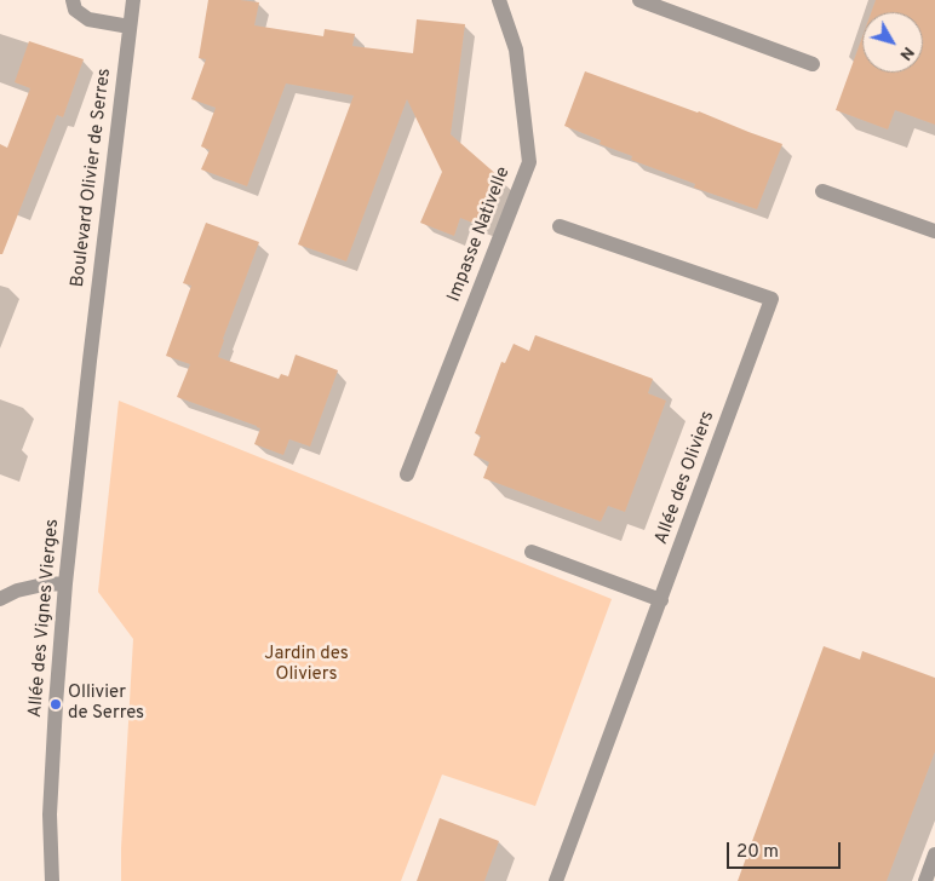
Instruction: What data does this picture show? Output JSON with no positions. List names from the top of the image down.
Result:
{
  "streets": {
    "street": [
      "Boulevard Olivier de Serres",
      "Impasse Nativelle",
      "Allée des Oliviers",
      "Allée des Vignes Vierges"
    ]
  },
  "crossings": [
    ["Boulevard Olivier de Serres", "Allée des Vignes Vierges"]
  ],
  "parks": ["Jardin des Oliviers"],
  "places": ["Ollivier de Serres"],
  "scale_bar": "20 m",
  "north": "bottom right"
}
